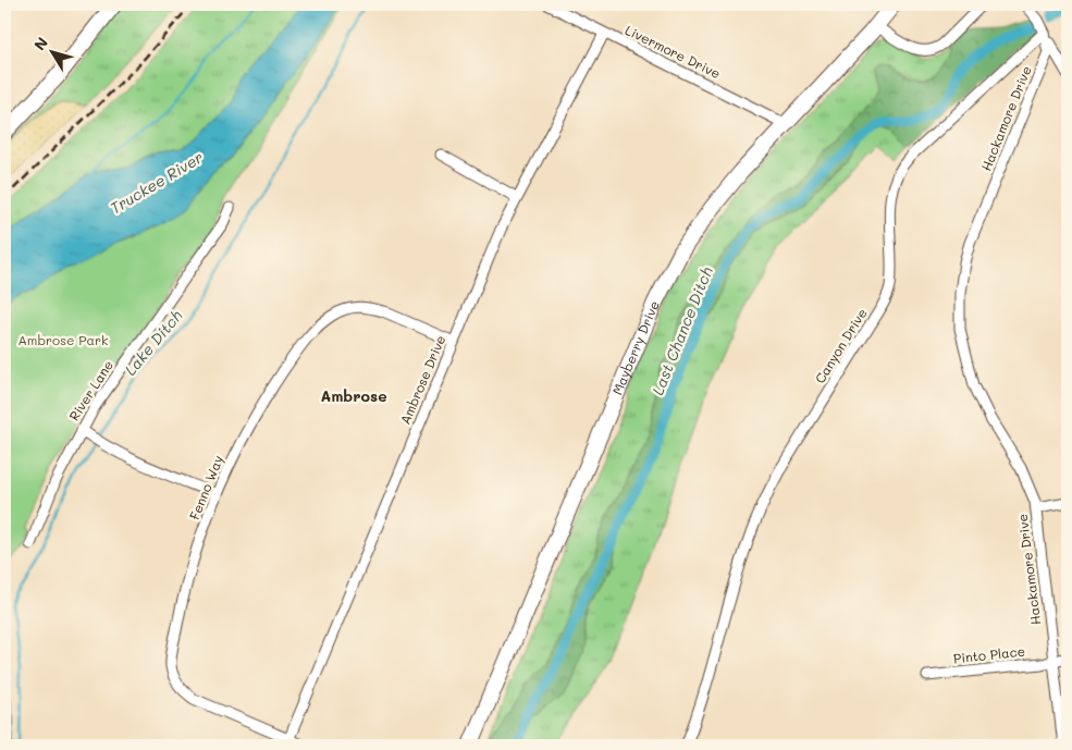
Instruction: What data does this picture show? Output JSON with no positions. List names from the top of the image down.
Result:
{
  "streets": {
    "main road": ["Mayberry Drive"],
    "street": [
      "Livermore Drive",
      "Hackamore Drive",
      "Canyon Drive",
      "Ambrose Drive",
      "River Lane",
      "Fenno Way",
      "Pinto Place"
    ]
  },
  "crossings": [
    ["Livermore Drive", "Mayberry Drive"],
    ["Livermore Drive", "Ambrose Drive"],
    ["Hackamore Drive", "Canyon Drive"],
    ["Hackamore Drive", "Pinto Place"],
    ["Ambrose Drive", "Fenno Way"]
  ],
  "districts": ["Ambrose"],
  "water": ["Truckee River", "Last Chance Ditch", "Lake Ditch"],
  "parks": ["Ambrose Park"],
  "north": "top left"
}
